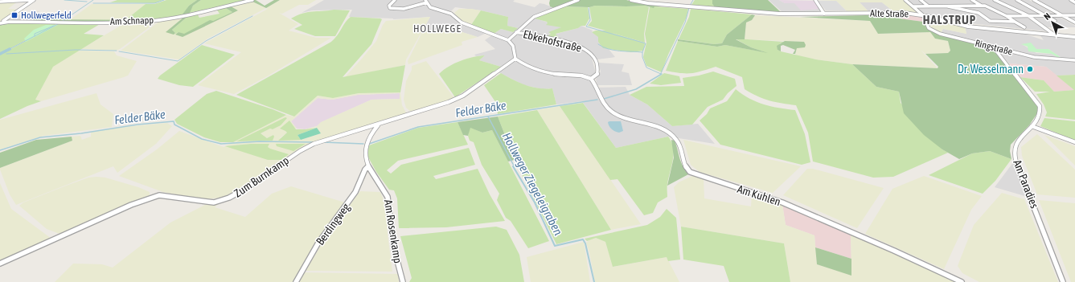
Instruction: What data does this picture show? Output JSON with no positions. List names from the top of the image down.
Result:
{
  "streets": {
    "street": [
      "Alte Straße",
      "Am Schnapp",
      "Ebkehofstraße",
      "Ringstraße",
      "Zum Burnkamp",
      "Am Paradies",
      "Am Kuhlen",
      "Berdingweg",
      "Am Rosenkamp"
    ]
  },
  "crossings": [
    ["Alte Straße", "Ringstraße"],
    ["Ebkehofstraße", "Zum Burnkamp"],
    ["Ebkehofstraße", "Am Kuhlen"],
    ["Ringstraße", "Am Paradies"],
    ["Zum Burnkamp", "Am Rosenkamp"],
    ["Berdingweg", "Am Rosenkamp"]
  ],
  "districts": ["HALSTRUP", "HOLLWEGE"],
  "water": ["Felder Bäke", "Hollweger Ziegeleigraben"],
  "places": {
    "transit": ["Hollwegerfeld"],
    "other": ["Dr. Wesselmann"]
  },
  "north": "top left"
}
